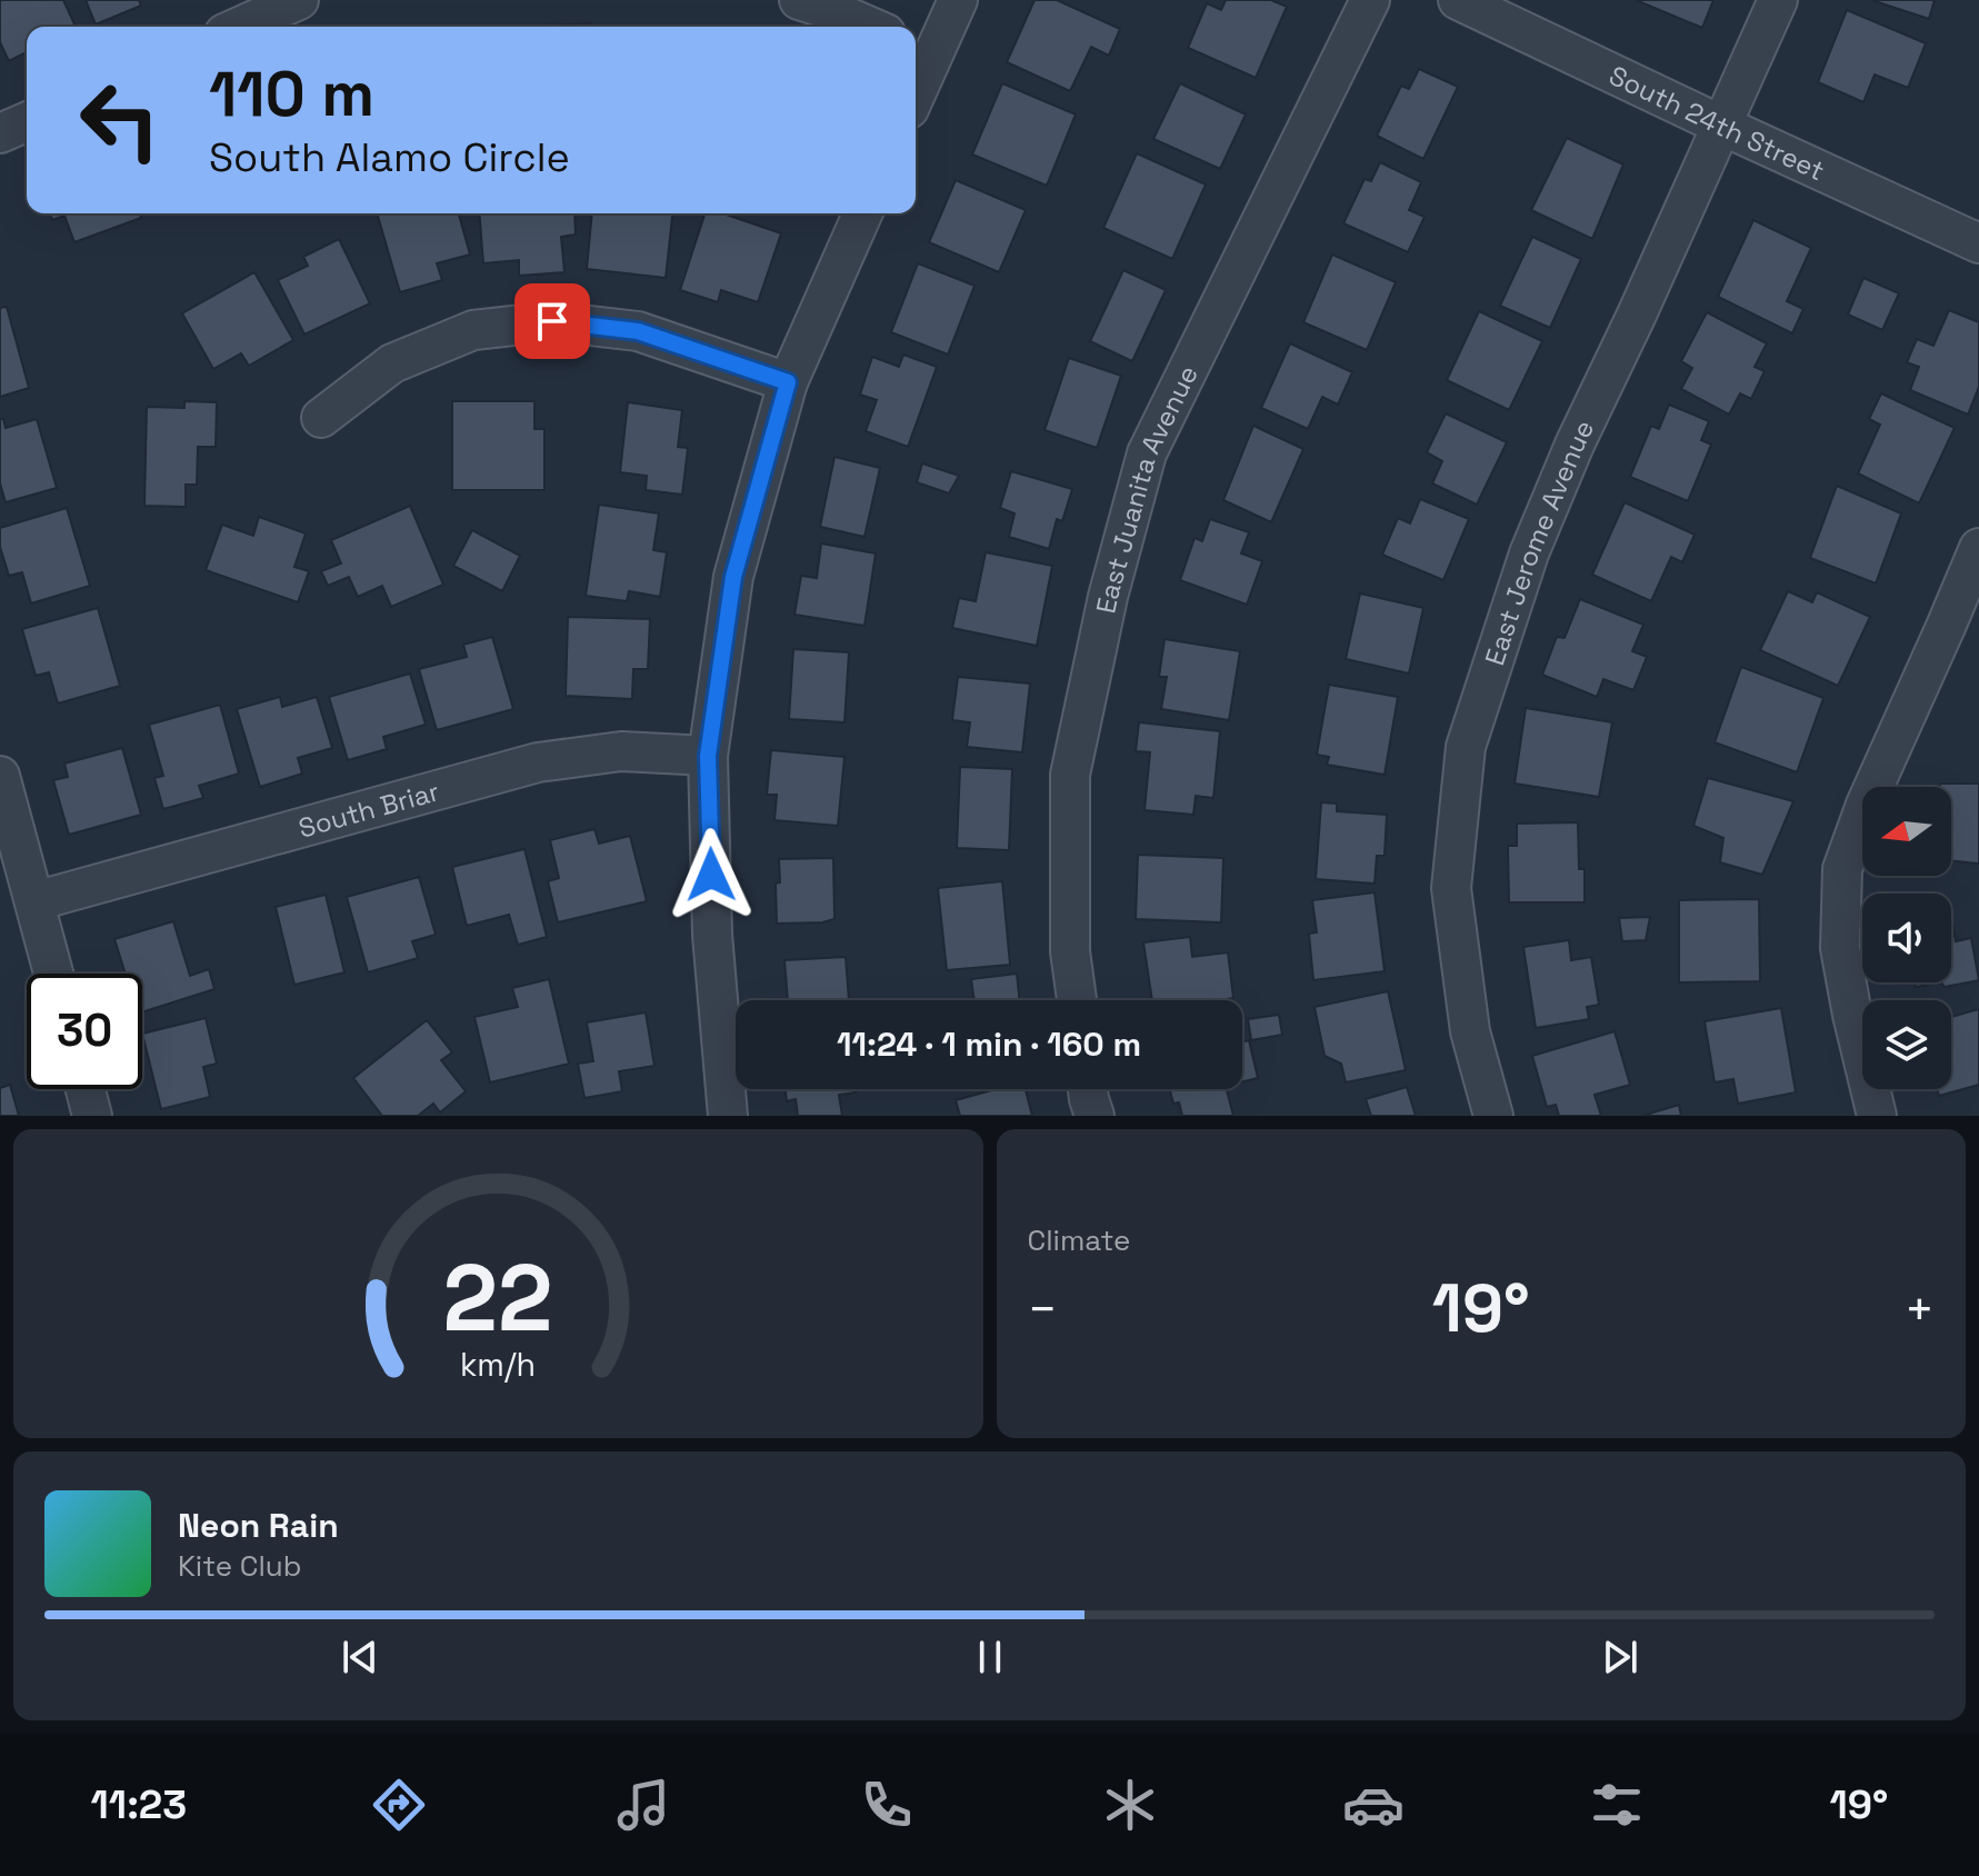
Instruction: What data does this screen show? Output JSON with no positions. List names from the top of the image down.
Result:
{
  "streets": {
    "street": [
      "South 24th Street",
      "East Juanita Avenue",
      "East Jerome Avenue",
      "South Briar"
    ]
  },
  "crossings": [
    ["South 24th Street", "East Jerome Avenue"]
  ],
  "north": "left",
  "page": {
    "turn": ["110 m", "South Alamo Circle"],
    "limit": "30",
    "trip": "11:24 · 1 min · 160 m",
    "tile": "Climate",
    "heat": ["−", "19°", "+"],
    "song": ["Neon Rain", "Kite Club"],
    "tabs": ["11:23", "19°"],
    "gauge": ["22", "km/h"]
  }
}
